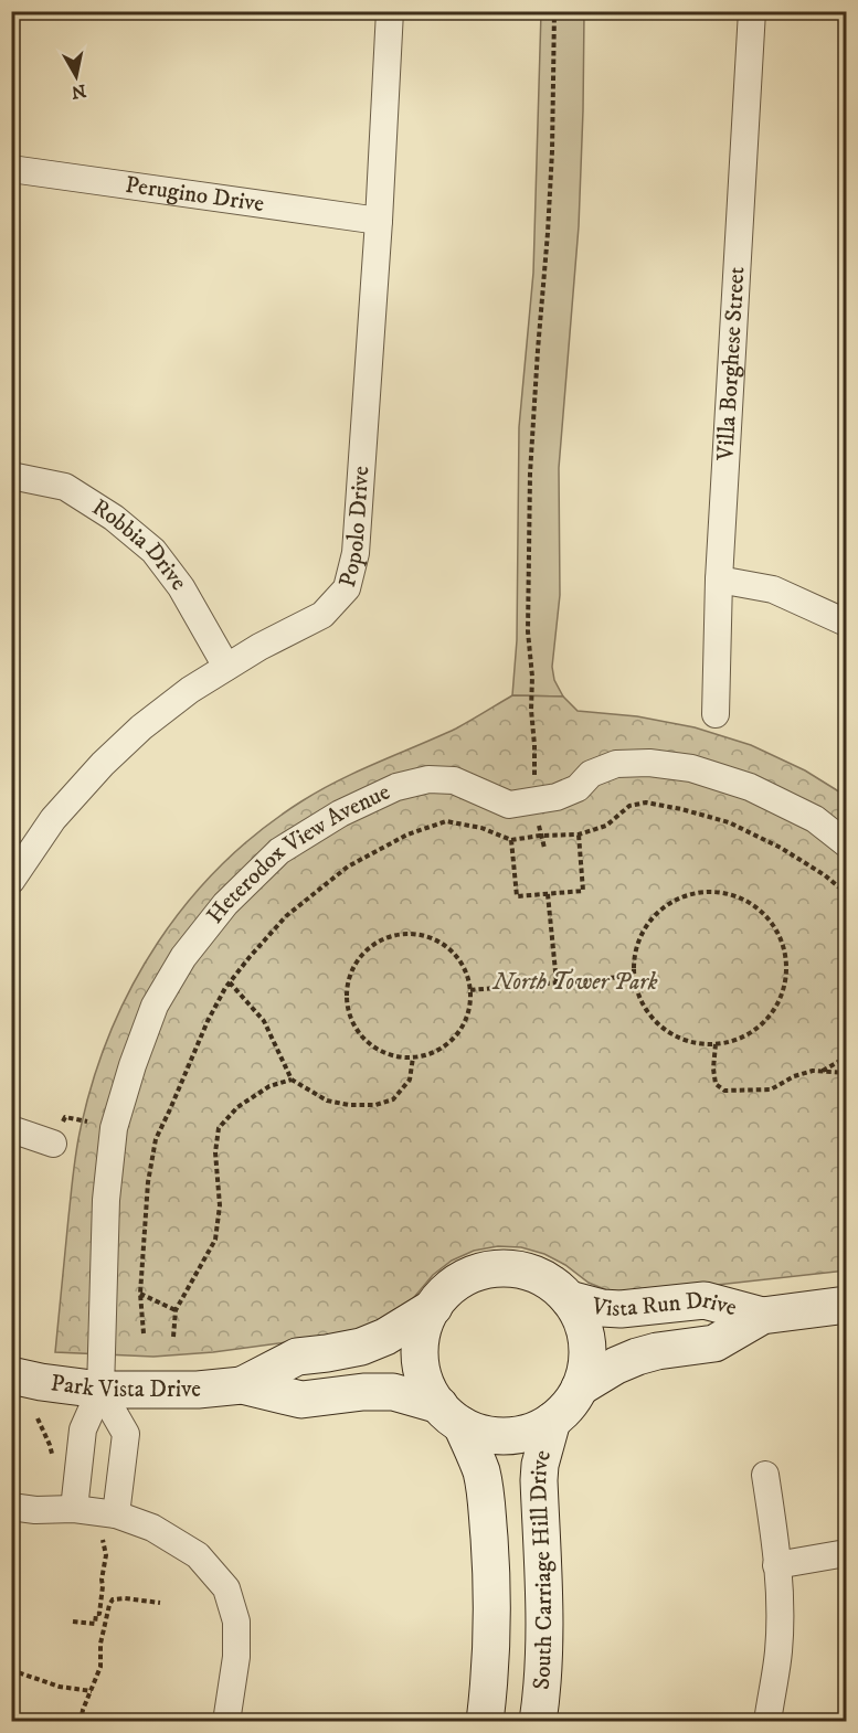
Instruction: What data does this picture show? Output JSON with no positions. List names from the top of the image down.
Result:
{
  "streets": {
    "street": [
      "Perugino Drive",
      "Villa Borghese Street",
      "Popolo Drive",
      "Robbia Drive",
      "Heterodox View Avenue",
      "Vista Run Drive",
      "Park Vista Drive",
      "South Carriage Hill Drive"
    ]
  },
  "crossings": [
    ["Perugino Drive", "Popolo Drive"],
    ["Popolo Drive", "Robbia Drive"],
    ["Heterodox View Avenue", "Park Vista Drive"],
    ["Vista Run Drive", "Park Vista Drive"],
    ["Vista Run Drive", "South Carriage Hill Drive"],
    ["Park Vista Drive", "South Carriage Hill Drive"]
  ],
  "parks": ["North Tower Park"],
  "north": "bottom"
}
